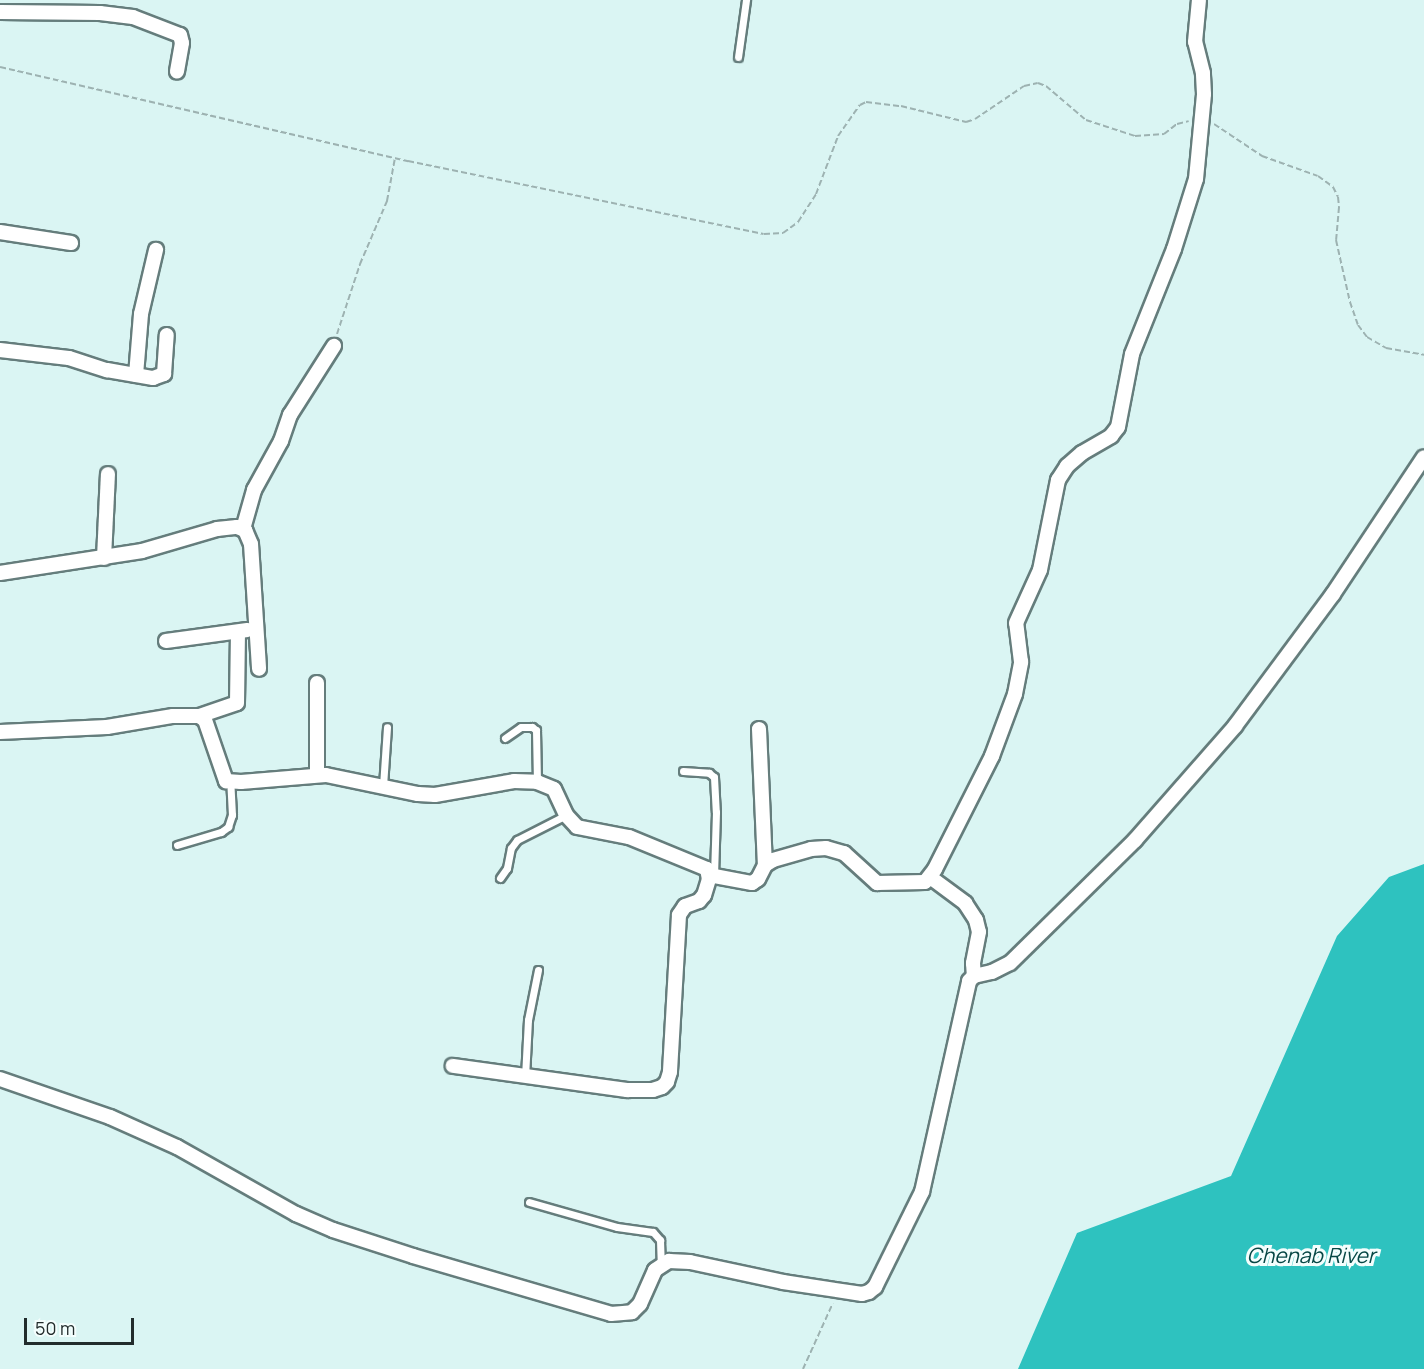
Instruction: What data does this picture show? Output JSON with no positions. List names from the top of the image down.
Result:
{
  "water": ["Chenab River"],
  "scale_bar": "50 m"
}
